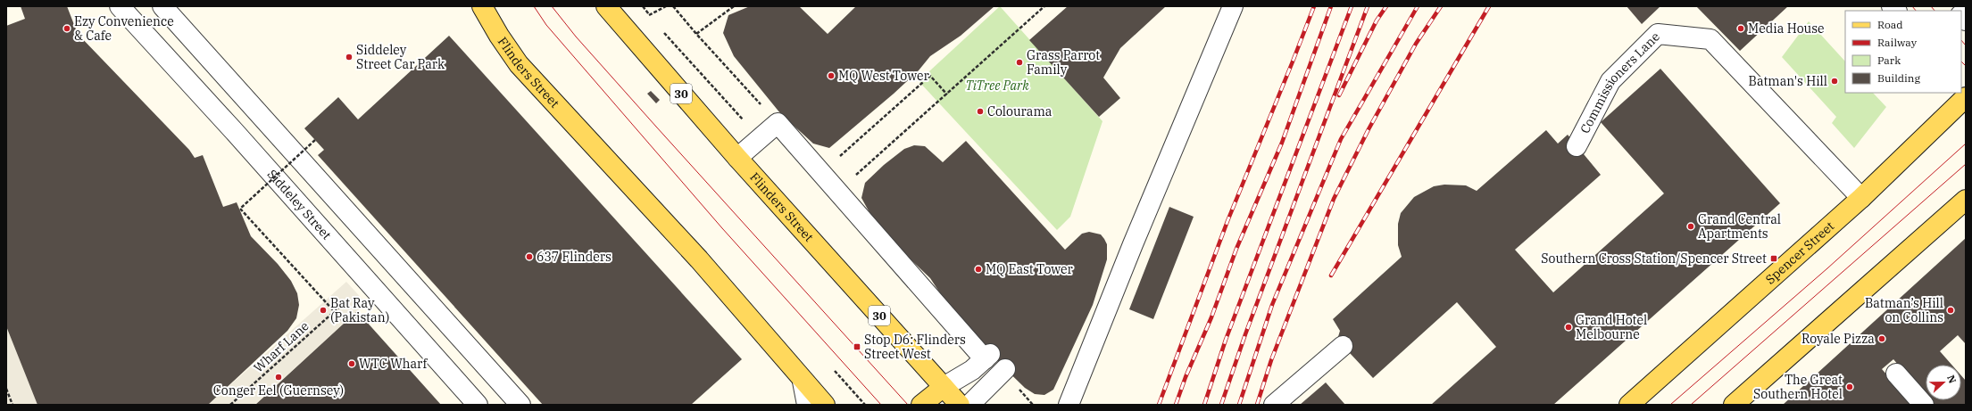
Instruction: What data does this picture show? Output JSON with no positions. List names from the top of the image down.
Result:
{
  "streets": {
    "main road": ["Flinders Street", "30", "Spencer Street"],
    "street": ["Commissioners Lane", "Siddeley Street"],
    "path": ["Wharf Lane"]
  },
  "crossings": [
    ["Commissioners Lane", "Spencer Street"]
  ],
  "parks": ["TiTree Park"],
  "places": {
    "other": [
      "Ezy Convenience & Cafe",
      "Media House",
      "Siddeley Street Car Park",
      "Grass Parrot Family",
      "MQ West Tower",
      "Batman's Hill",
      "Colourama",
      "Grand Central Apartments",
      "637 Flinders",
      "MQ East Tower",
      "Bat Ray (Pakistan)",
      "Batman’s Hill on Collins",
      "Grand Hotel Melbourne",
      "Royale Pizza",
      "WTC Wharf",
      "Conger Eel (Guernsey)",
      "The Great Southern Hotel"
    ],
    "transit": ["Southern Cross Station/Spencer Street", "Stop D6: Flinders Street West"]
  },
  "legend": [
    "Road",
    "Railway",
    "Park",
    "Building"
  ],
  "north": "right"
}
